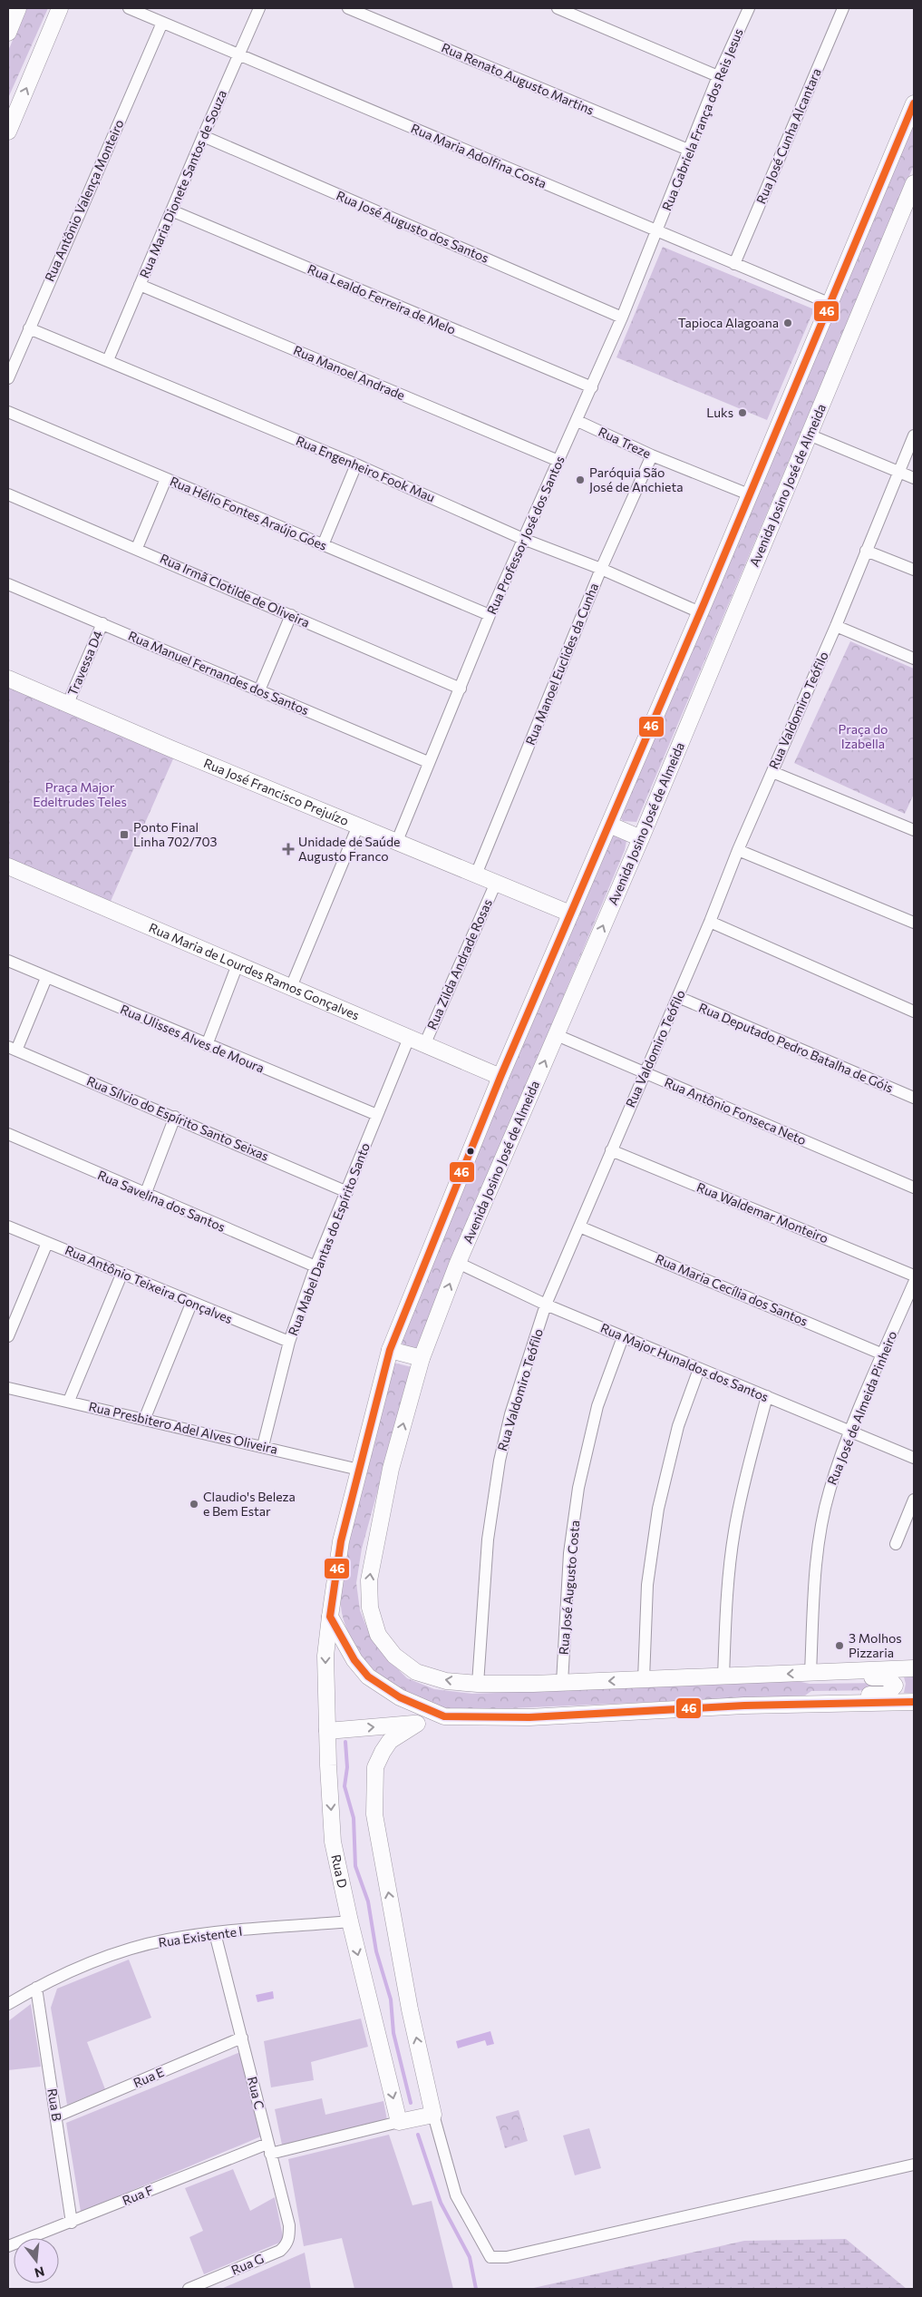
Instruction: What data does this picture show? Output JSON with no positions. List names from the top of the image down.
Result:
{
  "streets": {
    "main road": [
      "Avenida Josino José de Almeida",
      "Rua José Francisco Prejuízo",
      "Rua Maria de Lourdes Ramos Gonçalves",
      "Rua D"
    ],
    "street": [
      "Rua Renato Augusto Martins",
      "Rua Gabriela França dos Reis Jesus",
      "Rua José Cunha Alcantara",
      "Rua Maria Adolfina Costa",
      "Rua Maria Dionete Santos de Souza",
      "Rua Antônio Valença Monteiro",
      "Rua José Augusto dos Santos",
      "Rua Lealdo Ferreira de Melo",
      "Rua Manoel Andrade",
      "Rua Treze",
      "Rua Engenheiro Fook Mau",
      "Rua Hélio Fontes Araújo Góes",
      "Rua Professor José dos Santos",
      "Rua Irmã Clotilde de Oliveira",
      "Travessa D4",
      "Rua Manoel Euclides da Cunha",
      "Rua Manuel Fernandes dos Santos",
      "Rua Valdomiro Teófilo",
      "Rua Zilda Andrade Rosas",
      "Rua Ulisses Alves de Moura",
      "Rua Deputado Pedro Batalha de Góis",
      "Rua Antônio Fonseca Neto",
      "Rua Sílvio do Espírito Santo Seixas",
      "Rua Savelina dos Santos",
      "Rua Waldemar Monteiro",
      "Rua Mabel Dantas do Espírito Santo",
      "Rua Antônio Teixeira Gonçalves",
      "Rua Maria Cecília dos Santos",
      "Rua Major Hunaldos dos Santos",
      "Rua José de Almeida Pinheiro",
      "Rua Presbitero Adel Alves Oliveira",
      "Rua José Augusto Costa",
      "Rua Existente I",
      "Rua E",
      "Rua C",
      "Rua B",
      "Rua F",
      "Rua G"
    ]
  },
  "crossings": [
    ["Rua Renato Augusto Martins", "Rua Gabriela França dos Reis Jesus"],
    ["Rua Gabriela França dos Reis Jesus", "Rua Maria Adolfina Costa"],
    ["Rua Gabriela França dos Reis Jesus", "Rua Professor José dos Santos"],
    ["Rua José Cunha Alcantara", "Rua Maria Adolfina Costa"],
    ["Rua Maria Adolfina Costa", "Rua Maria Dionete Santos de Souza"],
    ["Rua Maria Adolfina Costa", "Rua Antônio Valença Monteiro"],
    ["Rua Maria Adolfina Costa", "Rua Professor José dos Santos"],
    ["Rua Maria Dionete Santos de Souza", "Rua José Augusto dos Santos"],
    ["Rua Maria Dionete Santos de Souza", "Rua Lealdo Ferreira de Melo"],
    ["Rua Maria Dionete Santos de Souza", "Rua Manoel Andrade"],
    ["Rua Maria Dionete Santos de Souza", "Rua Engenheiro Fook Mau"],
    ["Rua Antônio Valença Monteiro", "Rua Engenheiro Fook Mau"],
    ["Rua José Augusto dos Santos", "Rua Professor José dos Santos"],
    ["Rua Lealdo Ferreira de Melo", "Rua Professor José dos Santos"],
    ["Rua Manoel Andrade", "Rua Professor José dos Santos"],
    ["Rua Treze", "Rua Professor José dos Santos"],
    ["Rua Treze", "Rua Manoel Euclides da Cunha"],
    ["Rua Engenheiro Fook Mau", "Rua Professor José dos Santos"],
    ["Rua Engenheiro Fook Mau", "Rua Manoel Euclides da Cunha"],
    ["Avenida Josino José de Almeida", "Rua Valdomiro Teófilo"],
    ["Avenida Josino José de Almeida", "Rua Antônio Fonseca Neto"],
    ["Avenida Josino José de Almeida", "Rua Major Hunaldos dos Santos"],
    ["Avenida Josino José de Almeida", "Rua José de Almeida Pinheiro"],
    ["Avenida Josino José de Almeida", "Rua José Augusto Costa"],
    ["Rua Hélio Fontes Araújo Góes", "Rua Professor José dos Santos"],
    ["Rua Professor José dos Santos", "Rua Irmã Clotilde de Oliveira"],
    ["Rua Professor José dos Santos", "Rua Manuel Fernandes dos Santos"],
    ["Rua Professor José dos Santos", "Rua José Francisco Prejuízo"],
    ["Travessa D4", "Rua Manuel Fernandes dos Santos"],
    ["Travessa D4", "Rua José Francisco Prejuízo"],
    ["Rua Manoel Euclides da Cunha", "Rua José Francisco Prejuízo"],
    ["Rua Valdomiro Teófilo", "Rua Deputado Pedro Batalha de Góis"],
    ["Rua Valdomiro Teófilo", "Rua Antônio Fonseca Neto"],
    ["Rua Valdomiro Teófilo", "Rua Waldemar Monteiro"],
    ["Rua Valdomiro Teófilo", "Rua Maria Cecília dos Santos"],
    ["Rua Valdomiro Teófilo", "Rua Major Hunaldos dos Santos"],
    ["Rua José Francisco Prejuízo", "Rua Zilda Andrade Rosas"],
    ["Rua Zilda Andrade Rosas", "Rua Maria de Lourdes Ramos Gonçalves"],
    ["Rua Maria de Lourdes Ramos Gonçalves", "Rua Mabel Dantas do Espírito Santo"],
    ["Rua Ulisses Alves de Moura", "Rua Mabel Dantas do Espírito Santo"],
    ["Rua Sílvio do Espírito Santo Seixas", "Rua Mabel Dantas do Espírito Santo"],
    ["Rua Savelina dos Santos", "Rua Mabel Dantas do Espírito Santo"],
    ["Rua Mabel Dantas do Espírito Santo", "Rua Antônio Teixeira Gonçalves"],
    ["Rua Mabel Dantas do Espírito Santo", "Rua Presbitero Adel Alves Oliveira"],
    ["Rua Maria Cecília dos Santos", "Rua José de Almeida Pinheiro"],
    ["Rua Major Hunaldos dos Santos", "Rua José de Almeida Pinheiro"],
    ["Rua Major Hunaldos dos Santos", "Rua José Augusto Costa"],
    ["Rua Presbitero Adel Alves Oliveira", "Rua D"],
    ["Rua D", "Rua Existente I"],
    ["Rua D", "Rua F"],
    ["Rua Existente I", "Rua C"],
    ["Rua Existente I", "Rua B"],
    ["Rua E", "Rua C"],
    ["Rua E", "Rua B"],
    ["Rua C", "Rua F"],
    ["Rua C", "Rua G"],
    ["Rua B", "Rua F"]
  ],
  "parks": ["Praça do Izabella", "Praça Major Edeltrudes Teles"],
  "places": {
    "other": [
      "Tapioca Alagoana",
      "Luks",
      "Paróquia São José de Anchieta",
      "Claudio's Beleza e Bem Estar",
      "3 Molhos Pizzaria"
    ],
    "transit": ["Ponto Final Linha 702/703"],
    "health": ["Unidade de Saúde Augusto Franco"]
  },
  "lines": ["transit line 46"],
  "north": "bottom"
}
